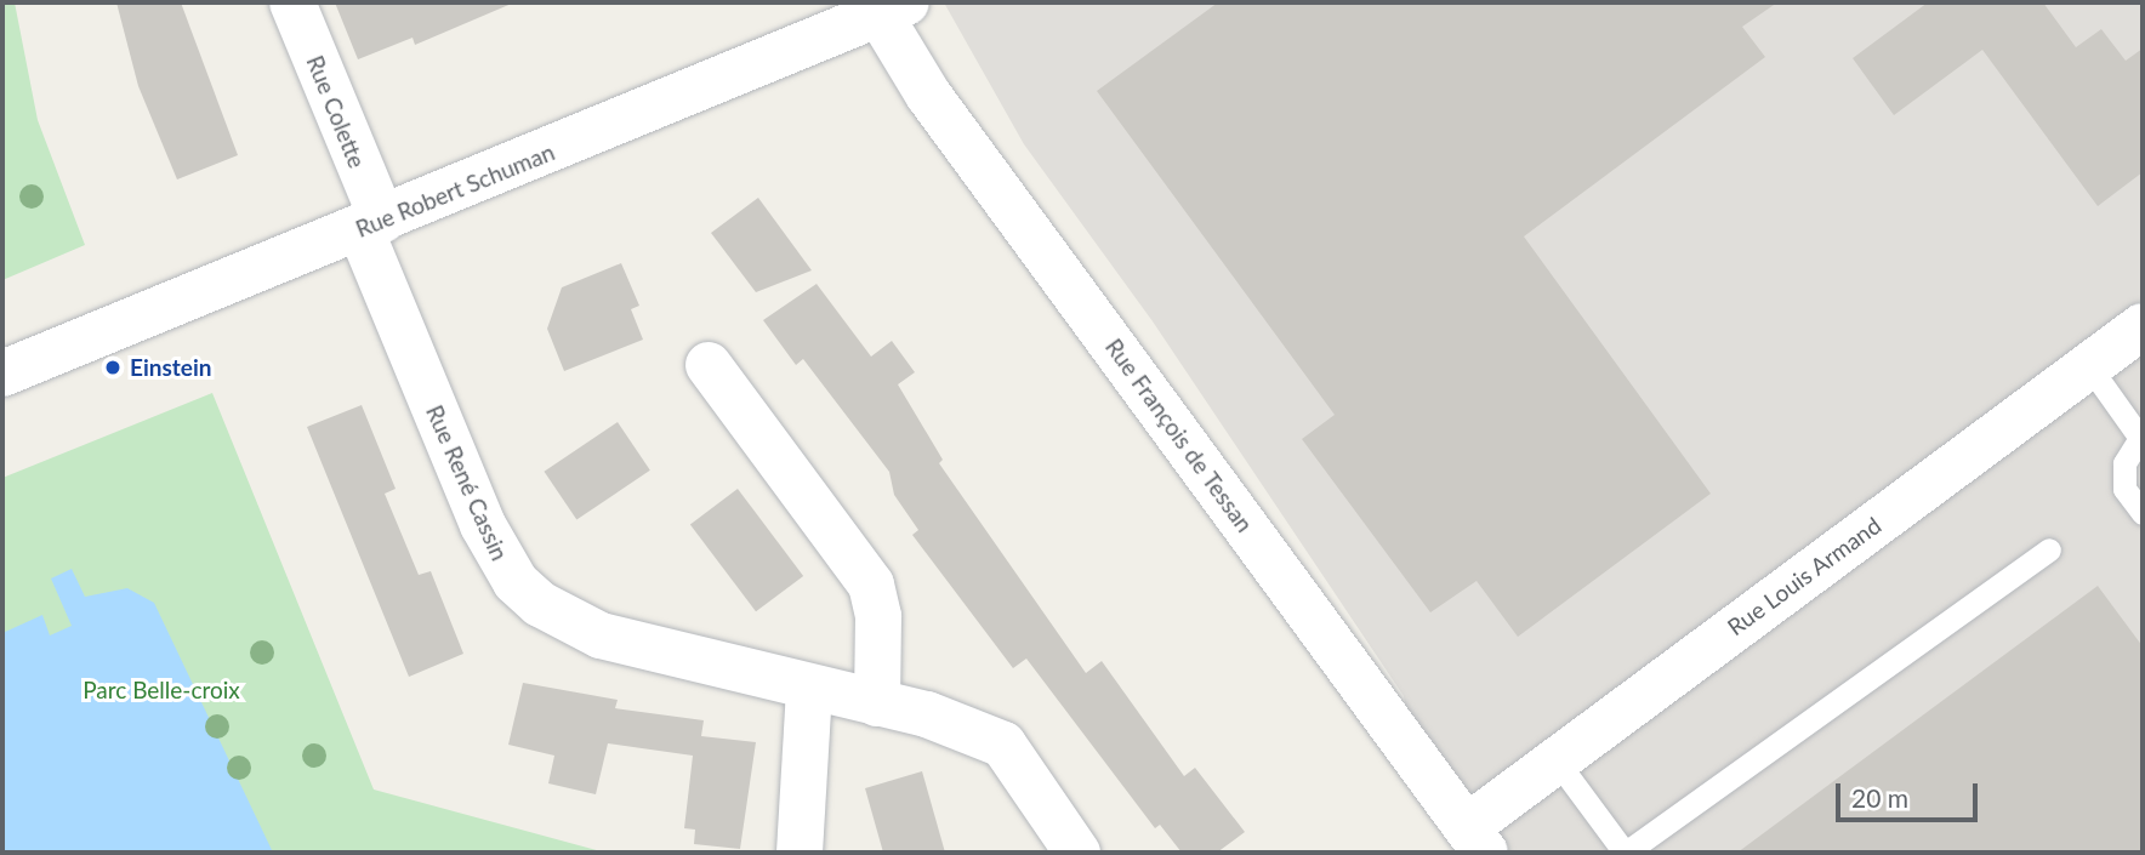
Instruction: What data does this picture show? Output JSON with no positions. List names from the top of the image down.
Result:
{
  "streets": {
    "street": [
      "Rue Colette",
      "Rue Robert Schuman",
      "Rue François de Tessan",
      "Rue René Cassin",
      "Rue Louis Armand"
    ]
  },
  "crossings": [
    ["Rue Colette", "Rue Robert Schuman"],
    ["Rue Colette", "Rue René Cassin"],
    ["Rue Robert Schuman", "Rue François de Tessan"],
    ["Rue Robert Schuman", "Rue René Cassin"],
    ["Rue François de Tessan", "Rue Louis Armand"]
  ],
  "parks": ["Parc Belle-croix"],
  "places": ["Einstein"],
  "scale_bar": "20 m"
}
